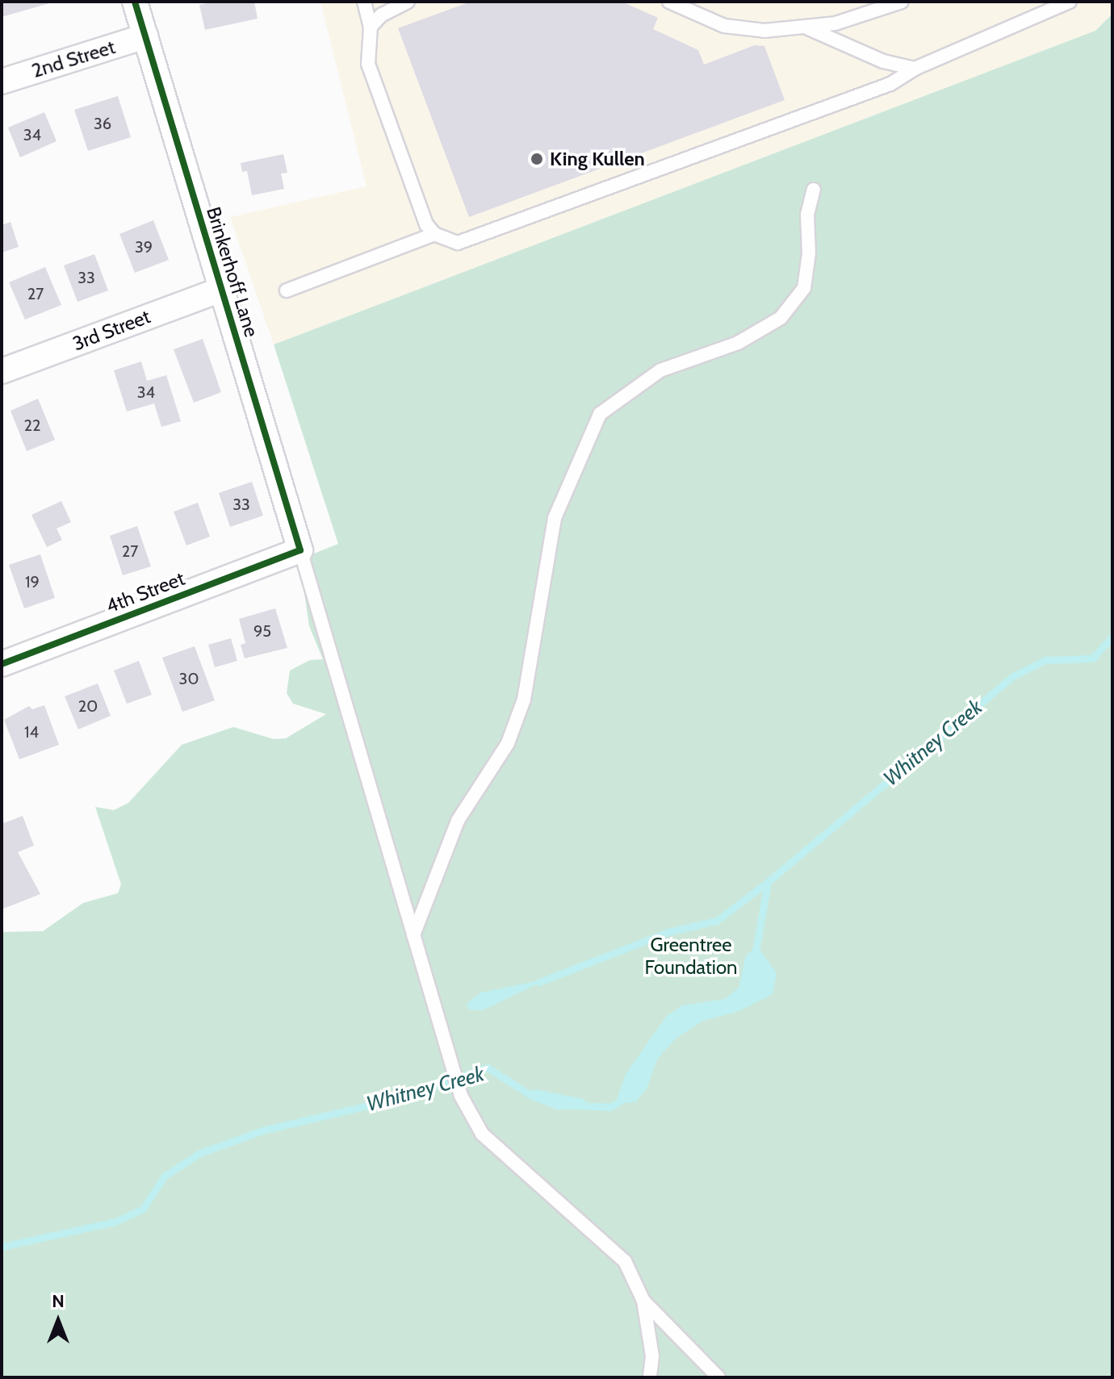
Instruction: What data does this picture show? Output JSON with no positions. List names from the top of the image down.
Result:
{
  "streets": {
    "street": [
      "2nd Street",
      "Brinkerhoff Lane",
      "3rd Street",
      "4th Street"
    ]
  },
  "crossings": [
    ["2nd Street", "Brinkerhoff Lane"],
    ["Brinkerhoff Lane", "3rd Street"],
    ["Brinkerhoff Lane", "4th Street"]
  ],
  "water": ["Whitney Creek"],
  "parks": ["Greentree Foundation"],
  "places": ["King Kullen"],
  "house_numbers": [
    "36",
    "34",
    "39",
    "33",
    "27",
    "34",
    "22",
    "33",
    "27",
    "19",
    "95",
    "30",
    "20",
    "14"
  ],
  "north": "top"
}
